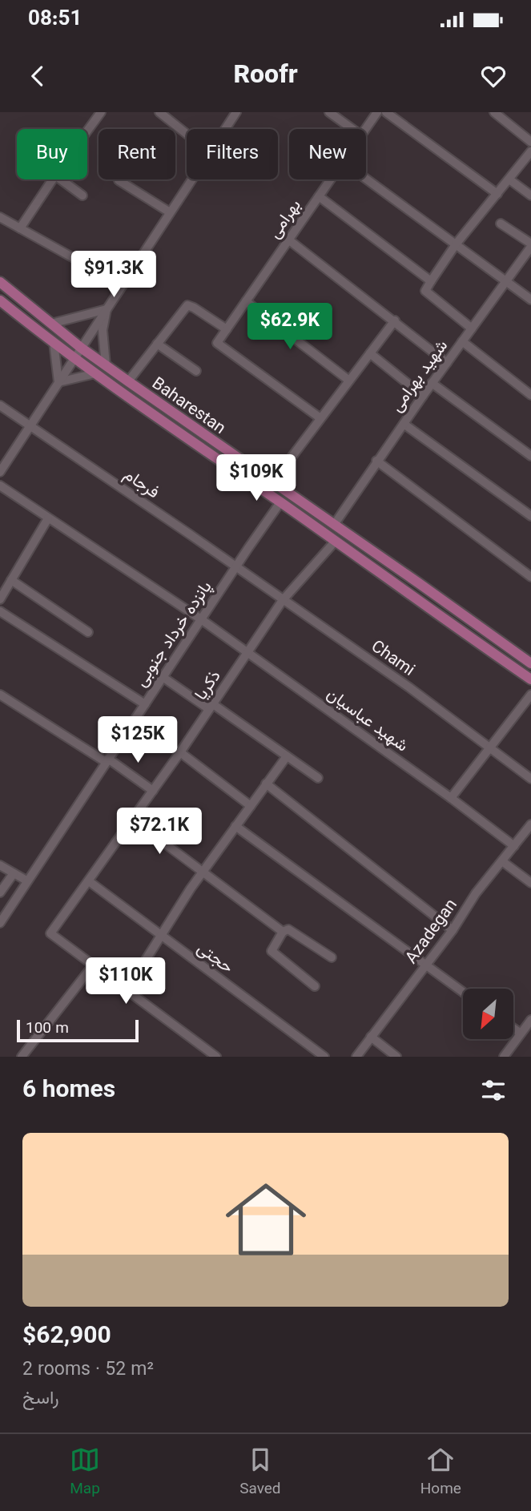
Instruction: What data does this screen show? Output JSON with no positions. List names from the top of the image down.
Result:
{
  "streets": {
    "main road": ["Baharestan"],
    "street": [
      "بهرامی",
      "شهید بهرامی",
      "فرجام",
      "پانزده خرداد جنوبی",
      "Chami",
      "ذکریا",
      "شهید عباسیان",
      "Azadegan",
      "حجتی"
    ]
  },
  "crossings": [
    ["شهید بهرامی", "Baharestan"],
    ["Baharestan", "پانزده خرداد جنوبی"],
    ["Baharestan", "ذکریا"],
    ["فرجام", "پانزده خرداد جنوبی"],
    ["فرجام", "Chami"],
    ["پانزده خرداد جنوبی", "Chami"],
    ["پانزده خرداد جنوبی", "شهید عباسیان"],
    ["Chami", "ذکریا"],
    ["ذکریا", "شهید عباسیان"],
    ["ذکریا", "حجتی"],
    ["شهید عباسیان", "Azadegan"]
  ],
  "scale_bar": "100 m",
  "north": "bottom left",
  "page": {
    "status": "08:51",
    "header": "Roofr",
    "chip": [
      "Buy",
      "Rent",
      "Filters",
      "New"
    ],
    "price": [
      "$91.3K",
      "$62.9K",
      "$109K",
      "$125K",
      "$72.1K",
      "$110K"
    ],
    "scale": "100 m",
    "heading": "6 homes",
    "list": [
      {
        "name": "$62,900",
        "note": "2 rooms · 52 m² · راسخ"
      }
    ],
    "tabs": ["Map", "Saved", "Home"]
  }
}
